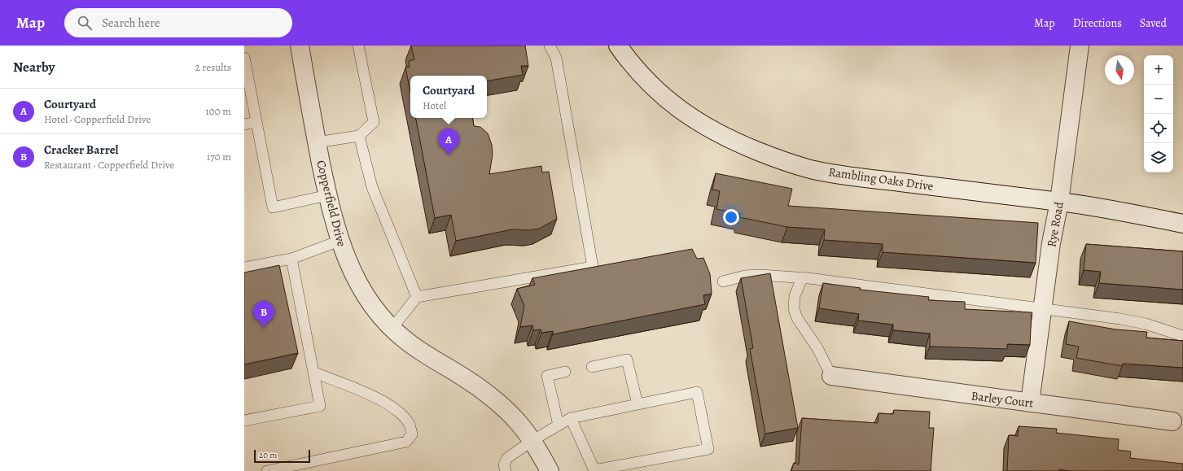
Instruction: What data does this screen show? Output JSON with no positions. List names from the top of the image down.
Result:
{
  "streets": {
    "street": [
      "Rambling Oaks Drive",
      "Copperfield Drive",
      "Rye Road",
      "Barley Court"
    ]
  },
  "crossings": [
    ["Rambling Oaks Drive", "Rye Road"],
    ["Rye Road", "Barley Court"]
  ],
  "scale_bar": "20 m",
  "north": "bottom",
  "page": {
    "header": "Map",
    "search": "Search here",
    "nav": ["Map", "Directions", "Saved"],
    "heading": ["Nearby", "2 results"],
    "map_buttons": ["+", "−"],
    "popup": ["Courtyard", "Hotel"],
    "list": [
      {
        "mark": "A",
        "name": "Courtyard",
        "note": "Hotel · Copperfield Drive",
        "value": "100 m"
      },
      {
        "mark": "B",
        "name": "Cracker Barrel",
        "note": "Restaurant · Copperfield Drive",
        "value": "170 m"
      }
    ],
    "pins": ["A", "B"],
    "scale": "20 m"
  }
}
